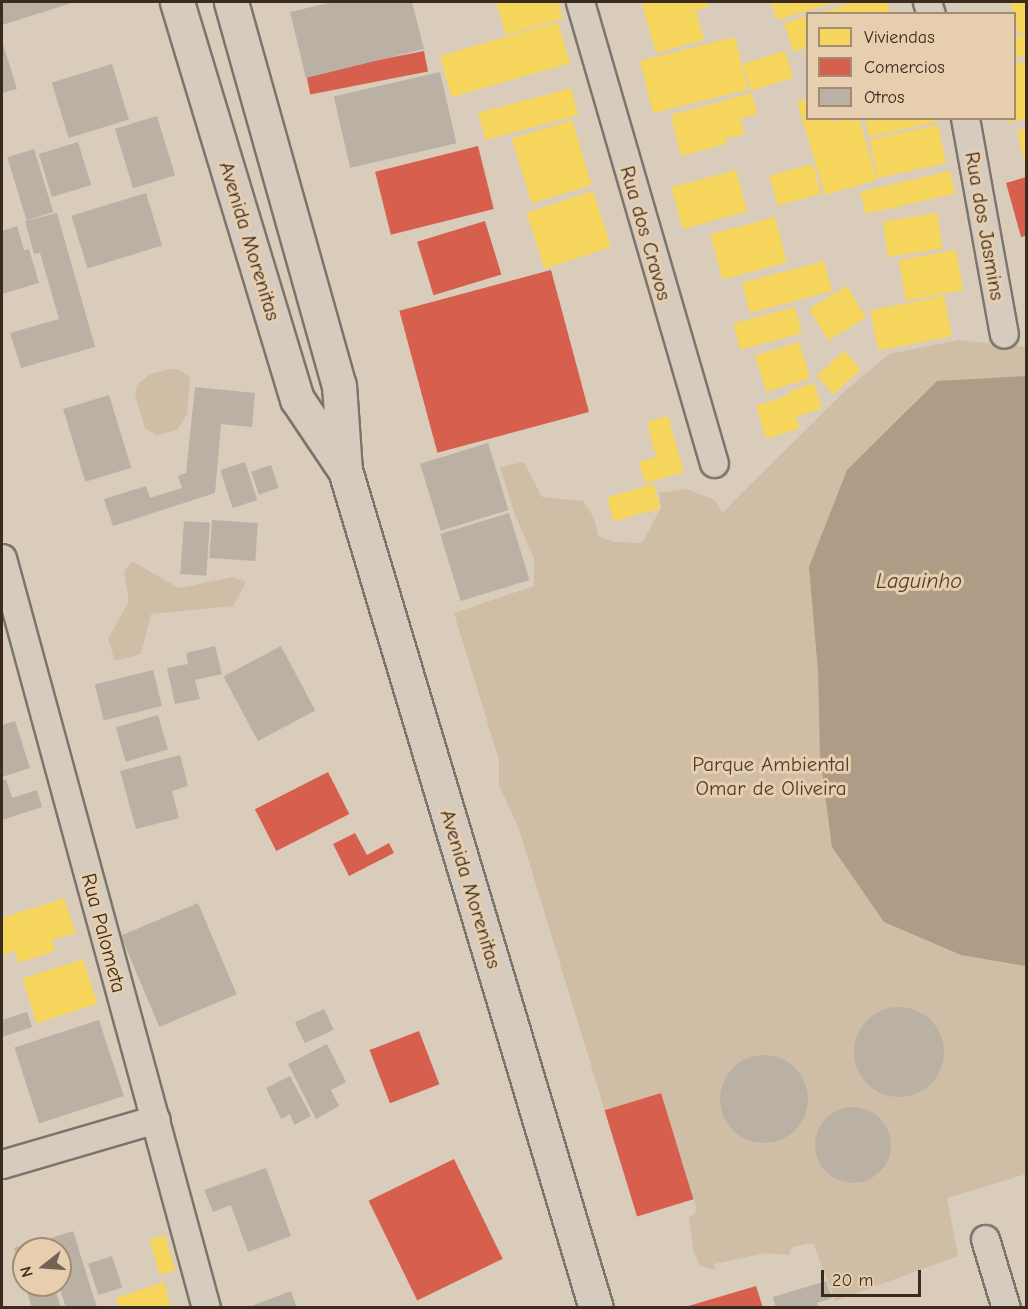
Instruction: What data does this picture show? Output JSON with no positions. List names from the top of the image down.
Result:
{
  "streets": {
    "main road": ["Avenida Morenitas"],
    "street": ["Rua dos Jasmins", "Rua dos Cravos", "Rua Palometa"]
  },
  "water": ["Laguinho"],
  "parks": ["Parque Ambiental Omar de Oliveira"],
  "legend": ["Viviendas", "Comercios", "Otros"],
  "scale_bar": "20 m",
  "north": "left"
}
